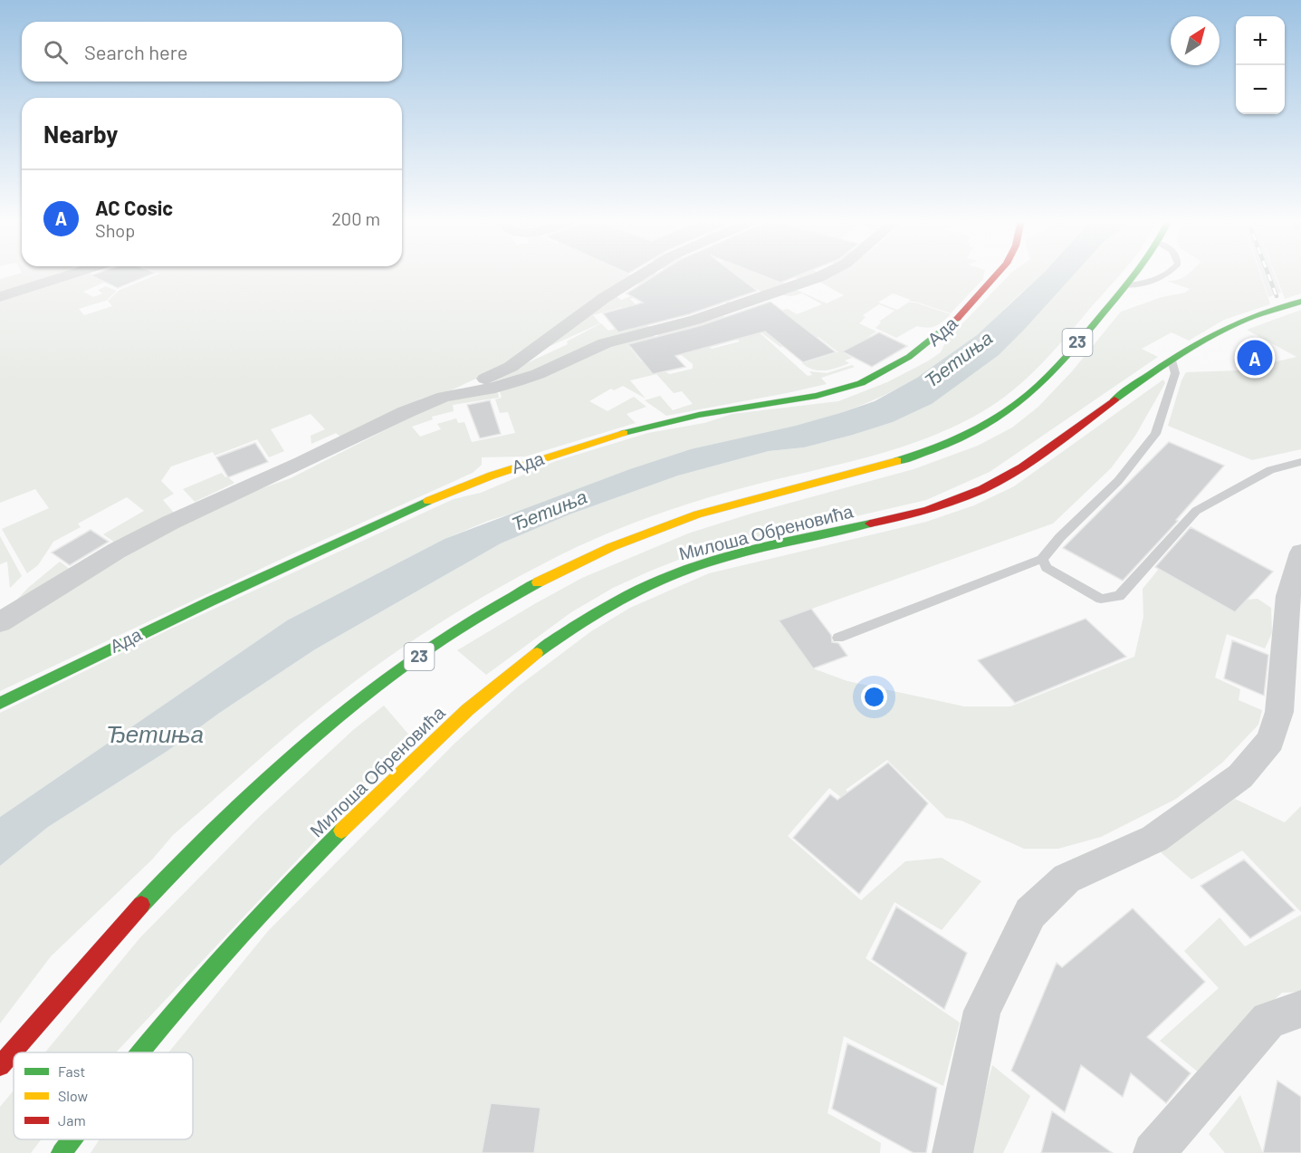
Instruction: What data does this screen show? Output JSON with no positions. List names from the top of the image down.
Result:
{
  "streets": {
    "street": ["Ада", "23", "Милоша Обреновића"]
  },
  "water": ["Ђетиња"],
  "legend": ["Fast", "Slow", "Jam"],
  "north": "top right",
  "page": {
    "map_buttons": ["+", "−"],
    "search": "Search here",
    "heading": "Nearby",
    "list": [
      {
        "mark": "A",
        "name": "AC Cosic",
        "note": "Shop",
        "value": "200 m"
      }
    ],
    "pins": "A"
  }
}
